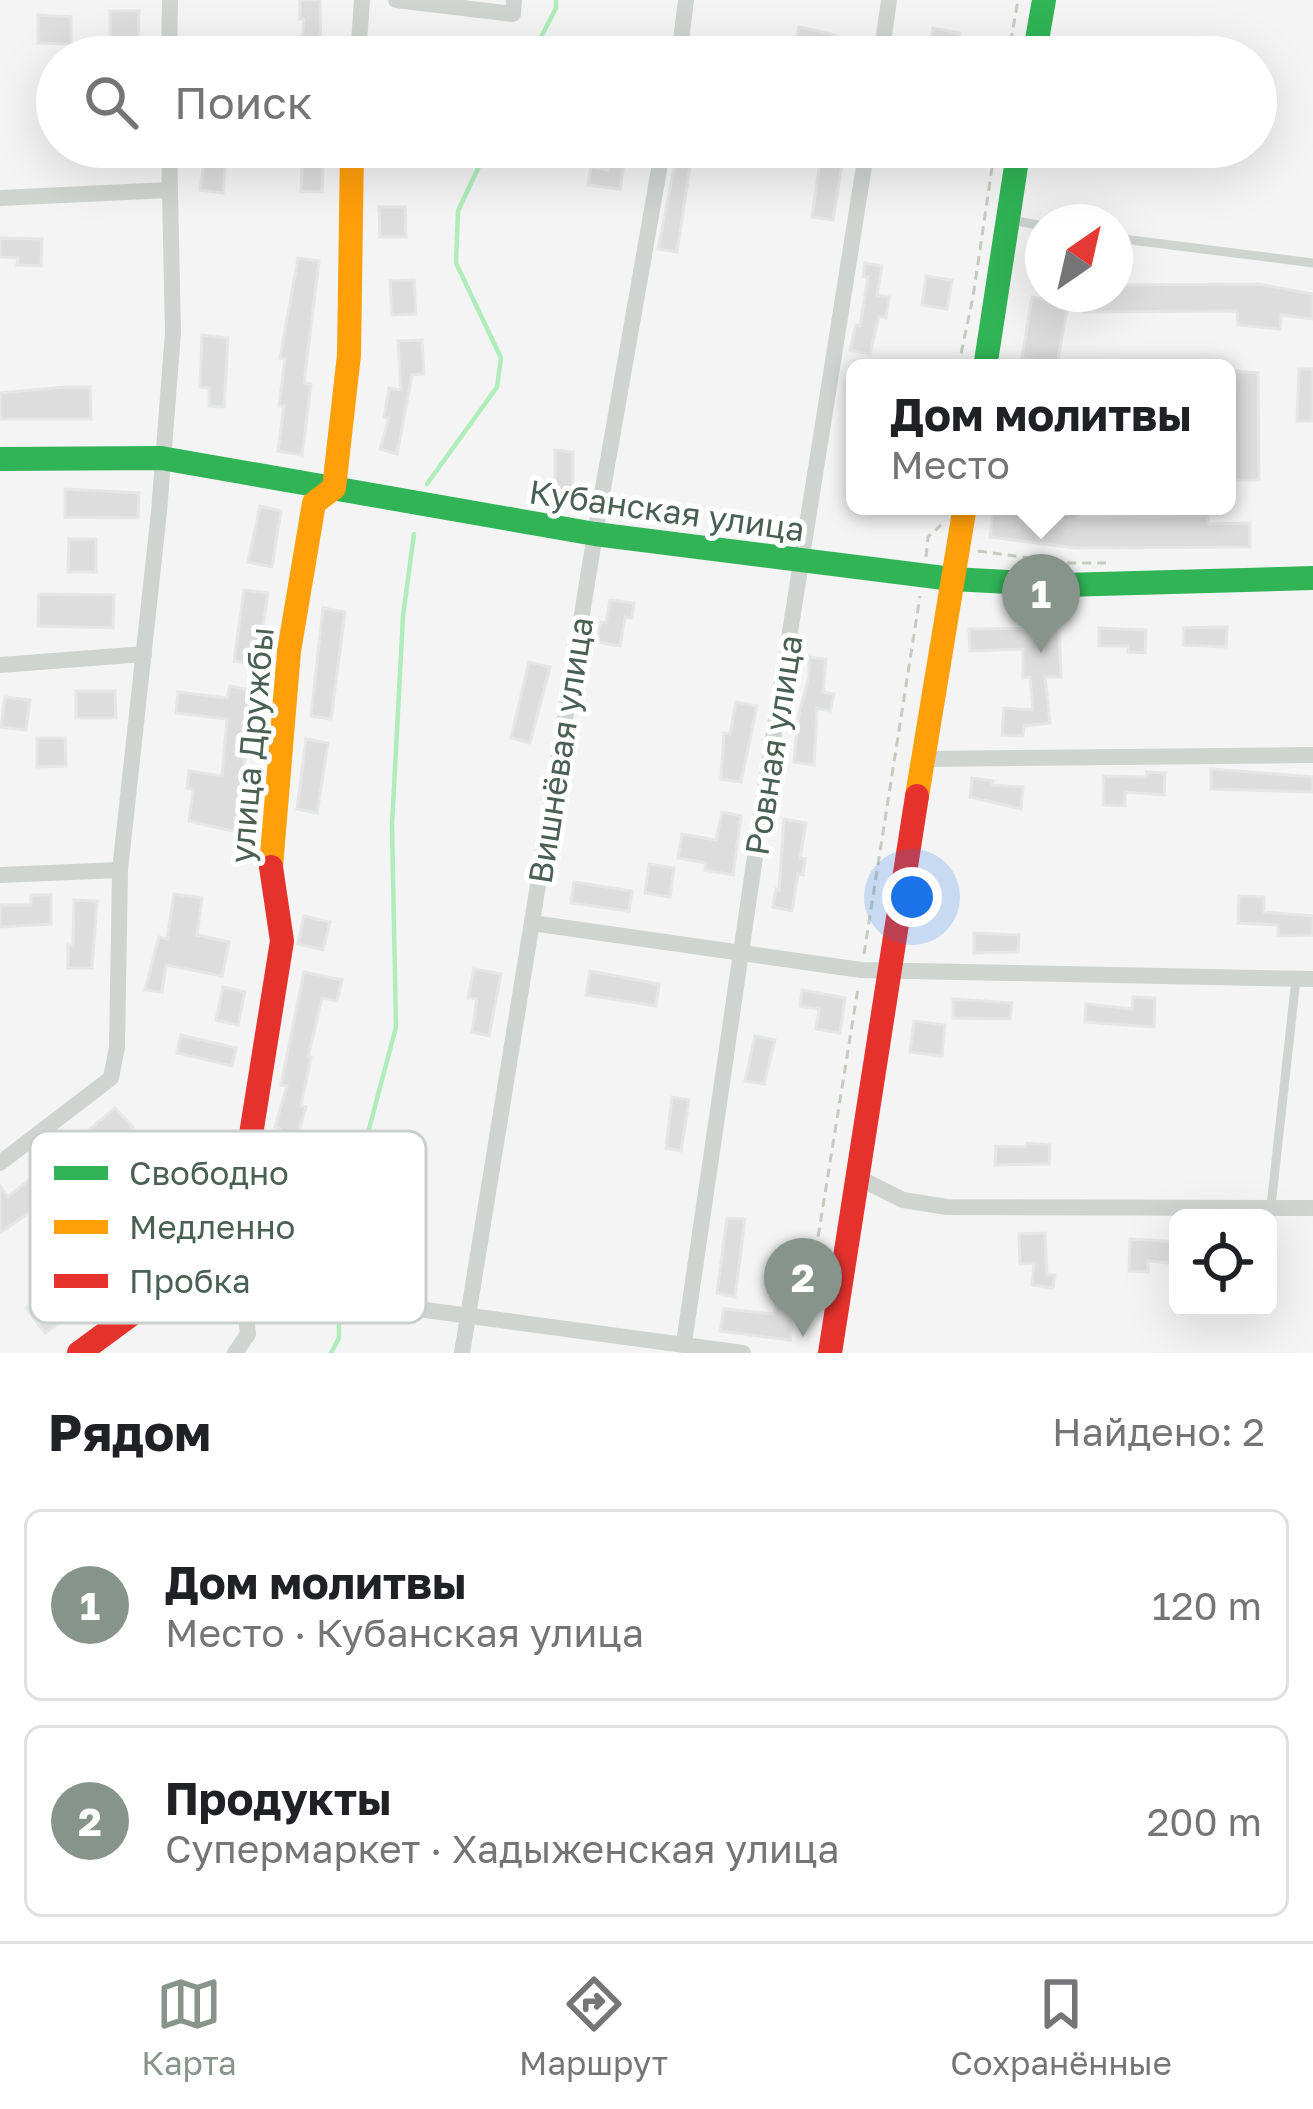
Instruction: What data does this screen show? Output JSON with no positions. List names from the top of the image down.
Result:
{
  "streets": {
    "street": [
      "Кубанская улица",
      "улица Дружбы",
      "Ровная улица",
      "Вишнёвая улица"
    ]
  },
  "crossings": [
    ["Кубанская улица", "улица Дружбы"],
    ["Кубанская улица", "Ровная улица"],
    ["Кубанская улица", "Вишнёвая улица"]
  ],
  "legend": ["Свободно", "Медленно", "Пробка"],
  "north": "top right",
  "page": {
    "search": "Поиск",
    "popup": ["Дом молитвы", "Место"],
    "pins": ["1", "2"],
    "heading": ["Рядом", "Найдено: 2"],
    "list": [
      {
        "mark": "1",
        "name": "Дом молитвы",
        "note": "Место · Кубанская улица",
        "value": "120 m"
      },
      {
        "mark": "2",
        "name": "Продукты",
        "note": "Супермаркет · Хадыженская улица",
        "value": "200 m"
      }
    ],
    "nav": ["Карта", "Маршрут", "Сохранённые"]
  }
}
